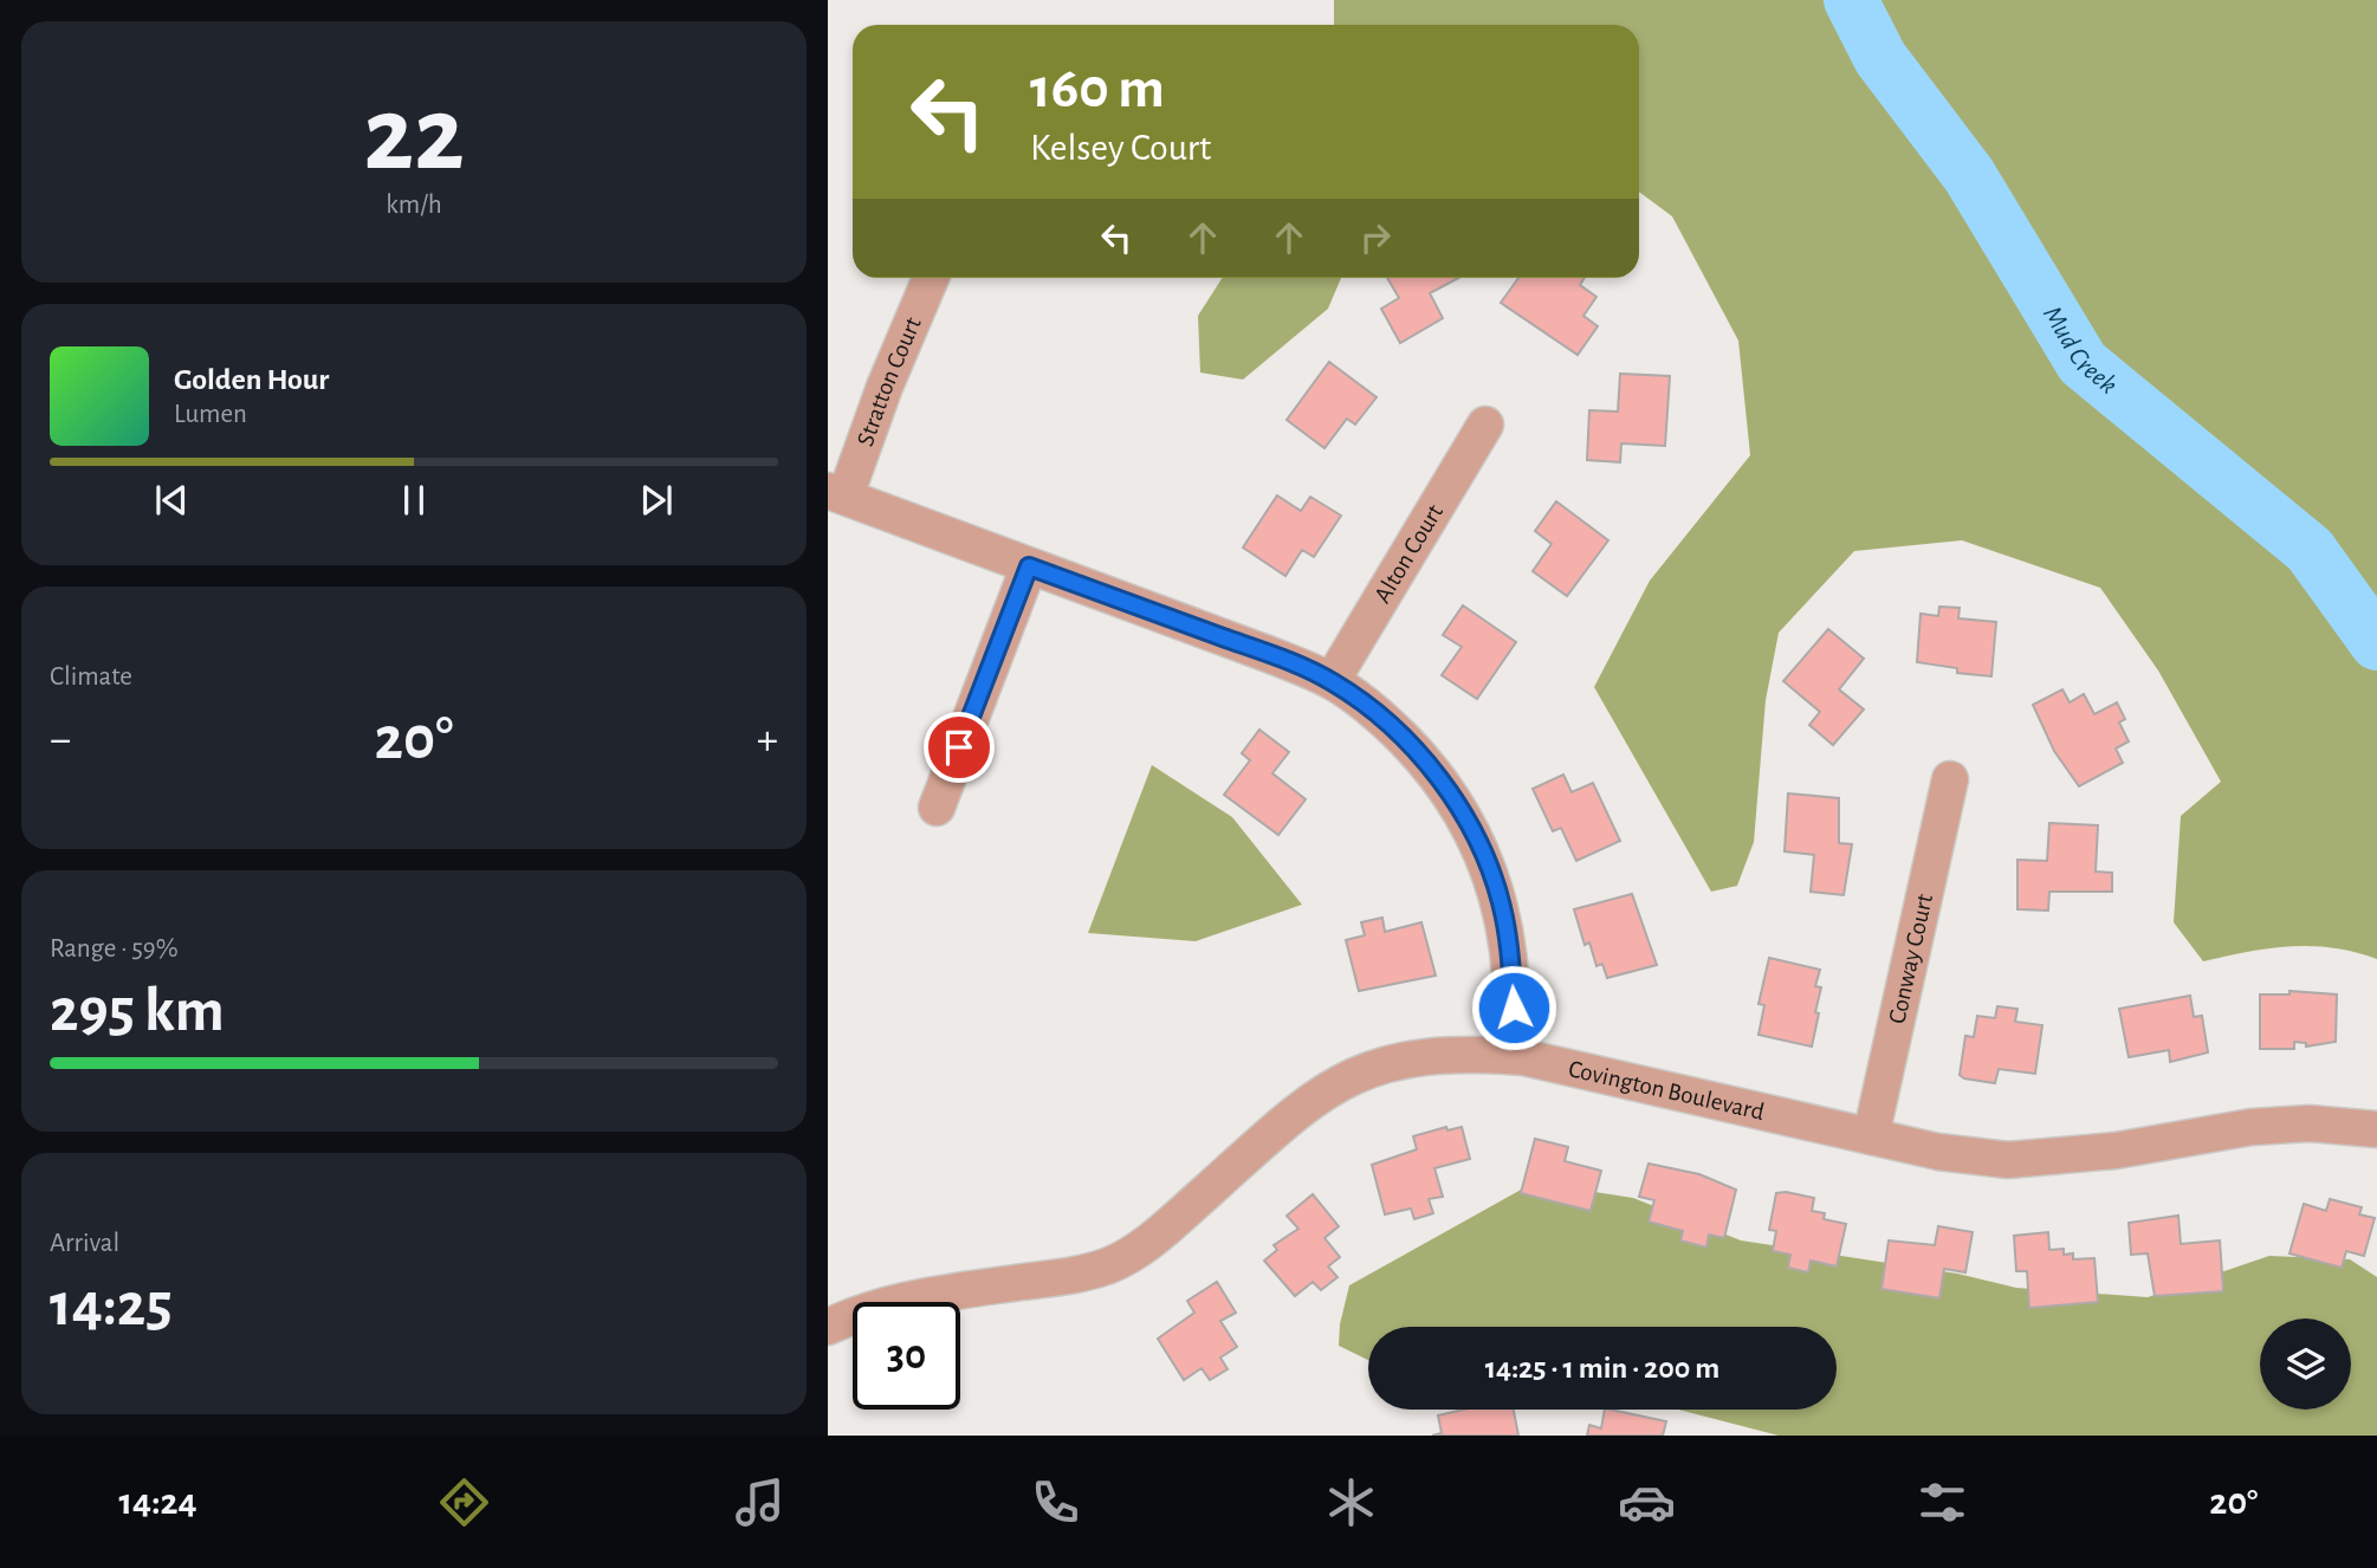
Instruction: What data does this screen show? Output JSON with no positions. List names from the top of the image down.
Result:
{
  "streets": {
    "street": [
      "Stratton Court",
      "Alton Court",
      "Conway Court",
      "Covington Boulevard"
    ]
  },
  "crossings": [
    ["Conway Court", "Covington Boulevard"]
  ],
  "water": ["Mud Creek"],
  "page": {
    "tile": [
      ["22", "km/h"],
      "Climate",
      ["Range · 59%", "295 km"],
      ["Arrival", "14:25"]
    ],
    "turn": ["160 m", "Kelsey Court"],
    "song": ["Golden Hour", "Lumen"],
    "heat": ["−", "20°", "+"],
    "limit": "30",
    "trip": "14:25 · 1 min · 200 m",
    "tabs": ["14:24", "20°"]
  }
}
